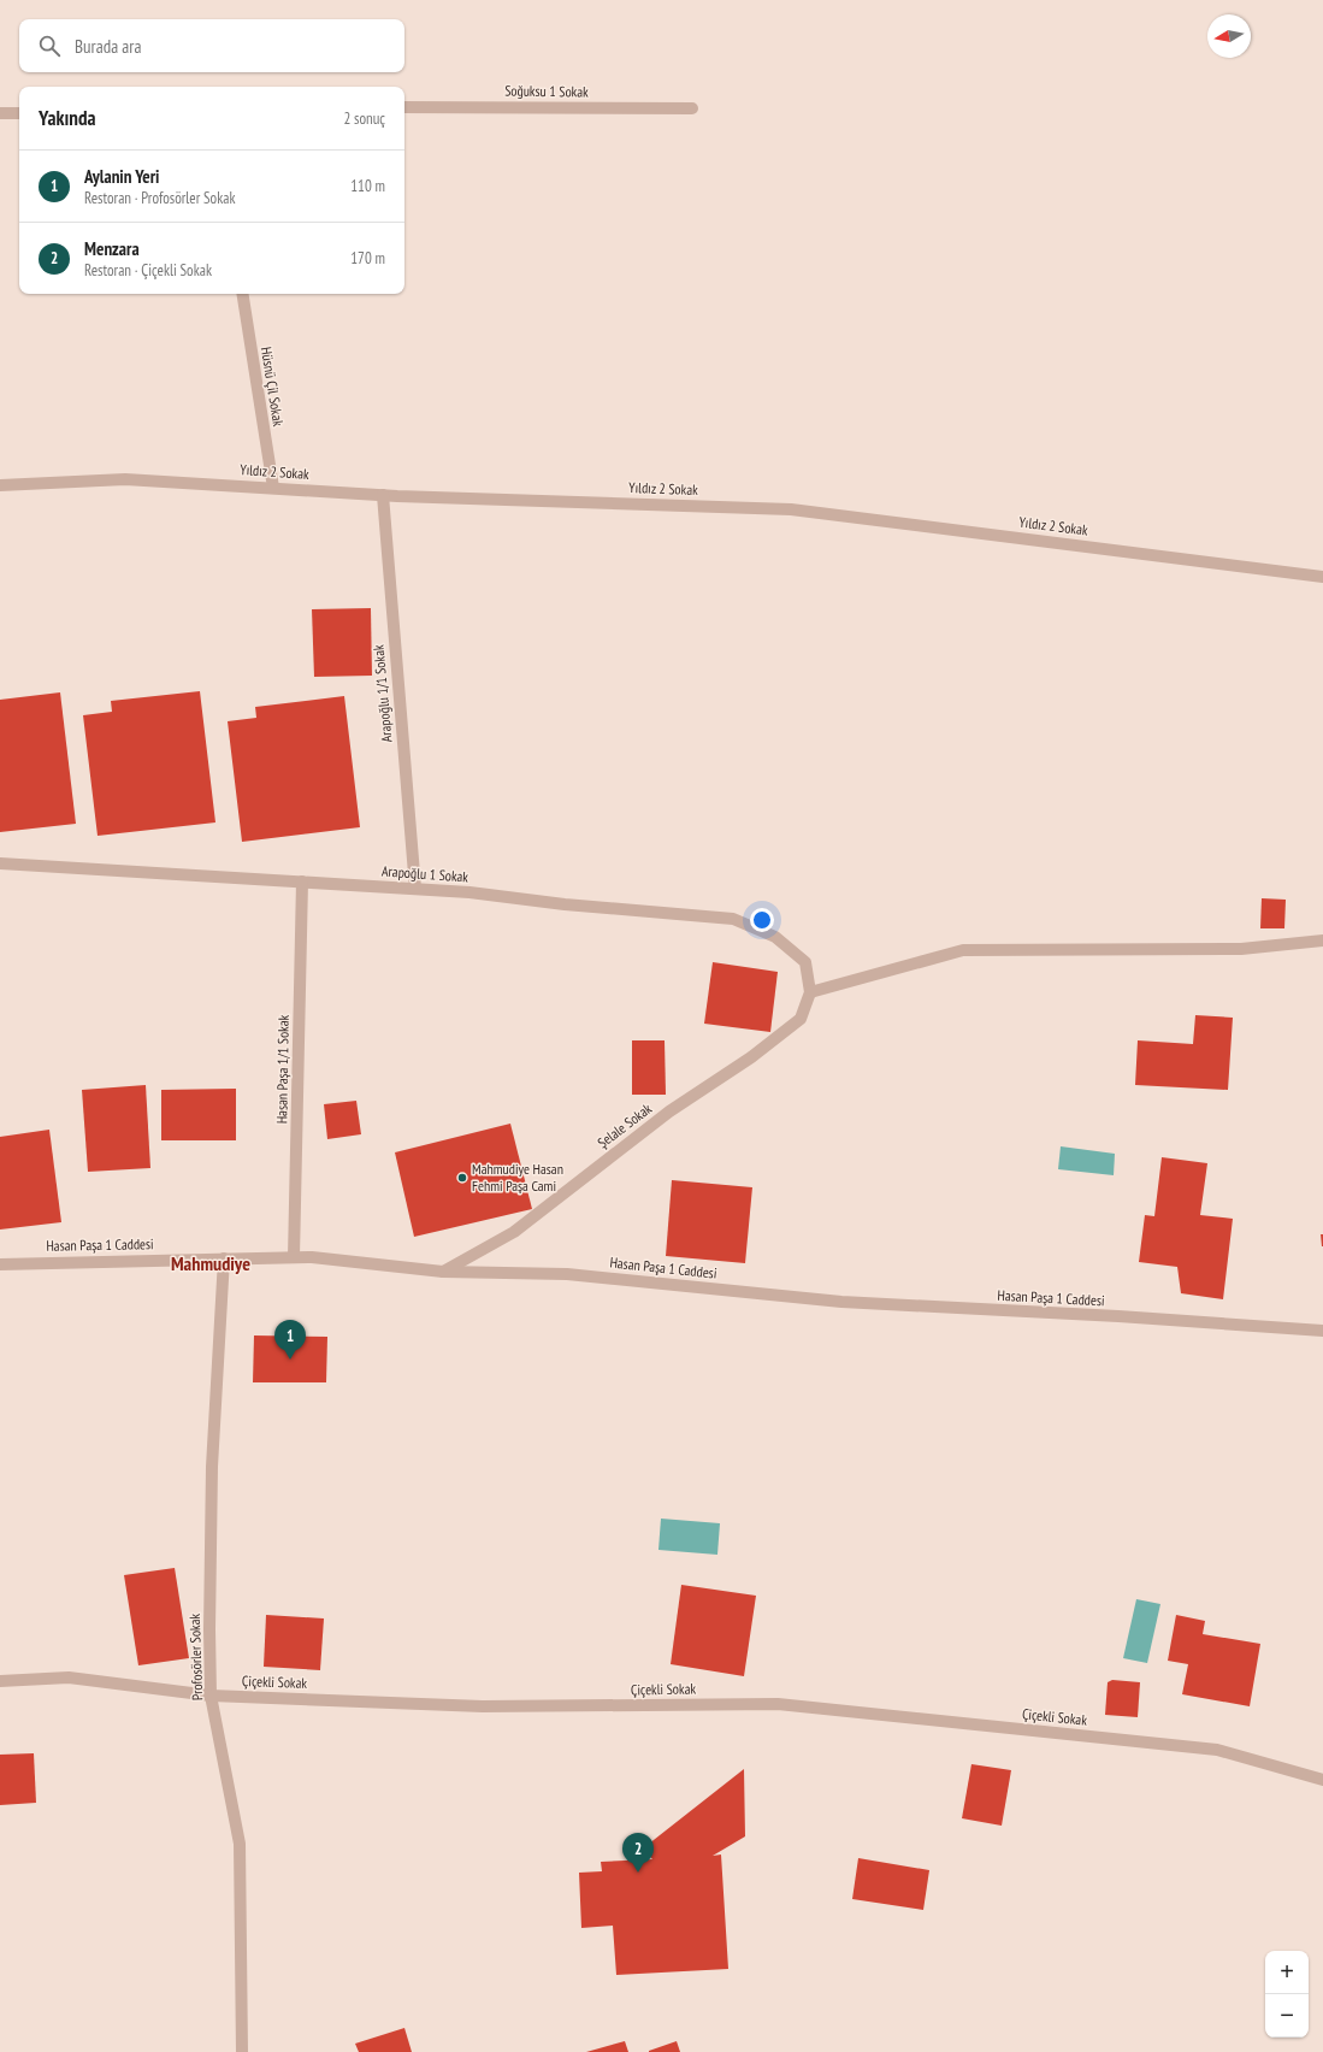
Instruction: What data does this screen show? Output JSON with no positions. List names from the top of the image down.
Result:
{
  "streets": {
    "street": [
      "Soğuksu 1 Sokak",
      "Hüsnü Çil Sokak",
      "Yıldız 2 Sokak",
      "Arapoğlu 1/1 Sokak",
      "Arapoğlu 1 Sokak",
      "Hasan Paşa 1/1 Sokak",
      "Şelale Sokak",
      "Hasan Paşa 1 Caddesi",
      "Profosörler Sokak",
      "Çiçekli Sokak"
    ]
  },
  "crossings": [
    ["Hüsnü Çil Sokak", "Yıldız 2 Sokak"],
    ["Yıldız 2 Sokak", "Arapoğlu 1/1 Sokak"],
    ["Arapoğlu 1/1 Sokak", "Arapoğlu 1 Sokak"],
    ["Arapoğlu 1 Sokak", "Hasan Paşa 1/1 Sokak"],
    ["Arapoğlu 1 Sokak", "Şelale Sokak"],
    ["Hasan Paşa 1/1 Sokak", "Hasan Paşa 1 Caddesi"],
    ["Şelale Sokak", "Hasan Paşa 1 Caddesi"],
    ["Hasan Paşa 1 Caddesi", "Profosörler Sokak"],
    ["Profosörler Sokak", "Çiçekli Sokak"]
  ],
  "districts": ["Mahmudiye"],
  "places": ["Mahmudiye Hasan Fehmi Paşa Cami"],
  "north": "left",
  "page": {
    "search": "Burada ara",
    "heading": ["Yakında", "2 sonuç"],
    "list": [
      {
        "mark": "1",
        "name": "Aylanin Yeri",
        "note": "Restoran · Profosörler Sokak",
        "value": "110 m"
      },
      {
        "mark": "2",
        "name": "Menzara",
        "note": "Restoran · Çiçekli Sokak",
        "value": "170 m"
      }
    ],
    "pins": ["1", "2"],
    "map_buttons": ["+", "−"]
  }
}
